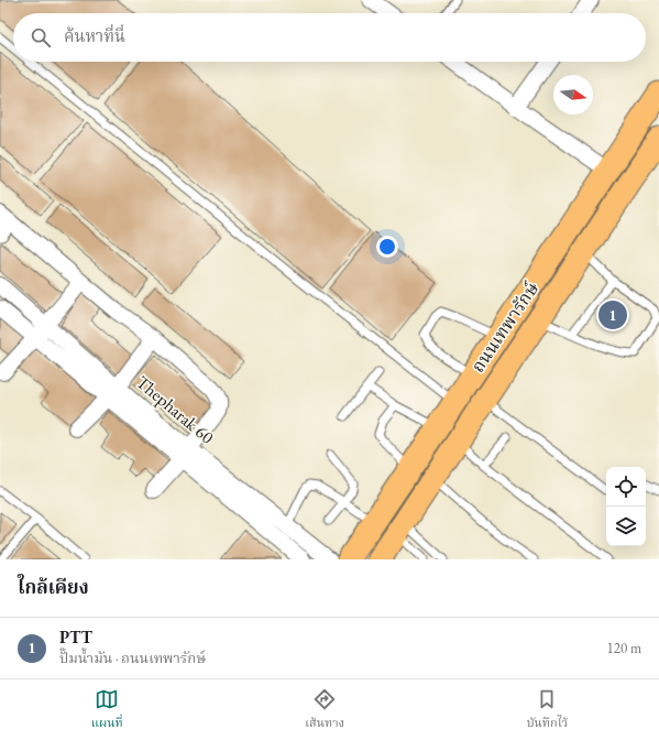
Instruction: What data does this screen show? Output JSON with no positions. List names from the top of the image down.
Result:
{
  "streets": {
    "main road": ["ถนนเทพารักษ์"],
    "street": ["Thepharak 60"]
  },
  "north": "right",
  "page": {
    "search": "ค้นหาที่นี่",
    "pins": "1",
    "heading": "ใกล้เคียง",
    "list": [
      {
        "mark": "1",
        "name": "PTT",
        "note": "ปั๊มน้ำมัน · ถนนเทพารักษ์",
        "value": "120 m"
      }
    ],
    "nav": ["แผนที่", "เส้นทาง", "บันทึกไว้"]
  }
}
